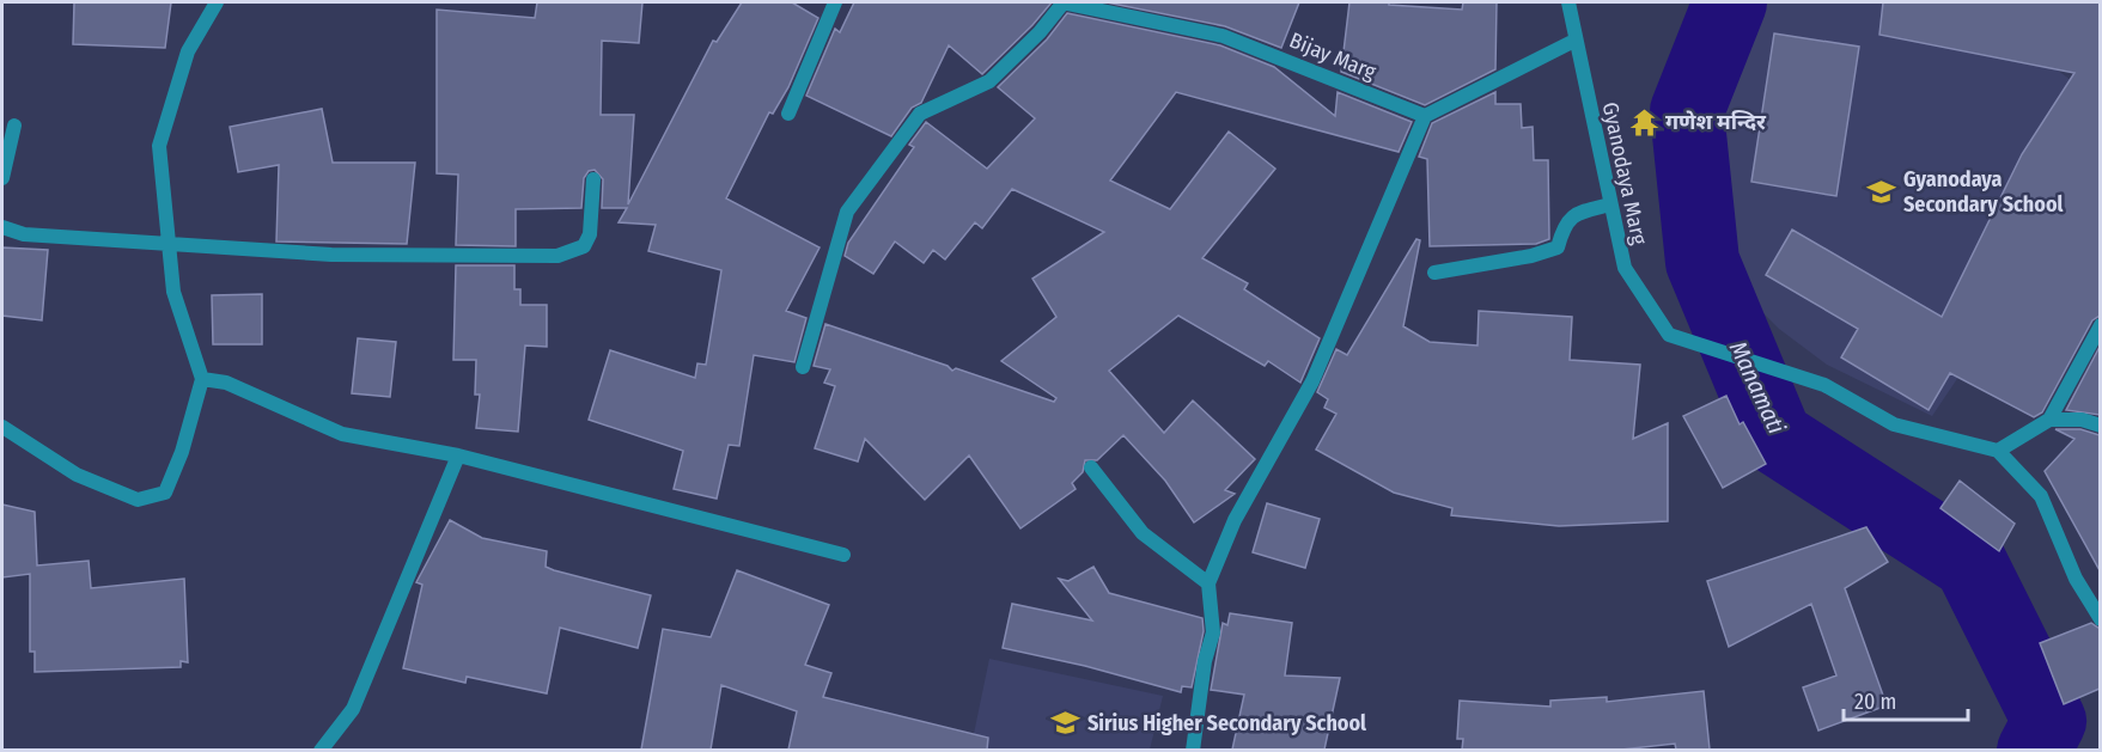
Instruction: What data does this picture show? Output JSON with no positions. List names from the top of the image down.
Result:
{
  "streets": {
    "street": ["Bijay Marg", "Gyanodaya Marg"]
  },
  "water": ["Manamati"],
  "places": {
    "temple": ["गणेश मन्दिर"],
    "school or university": ["Gyanodaya Secondary School", "Sirius Higher Secondary School"]
  },
  "scale_bar": "20 m"
}
